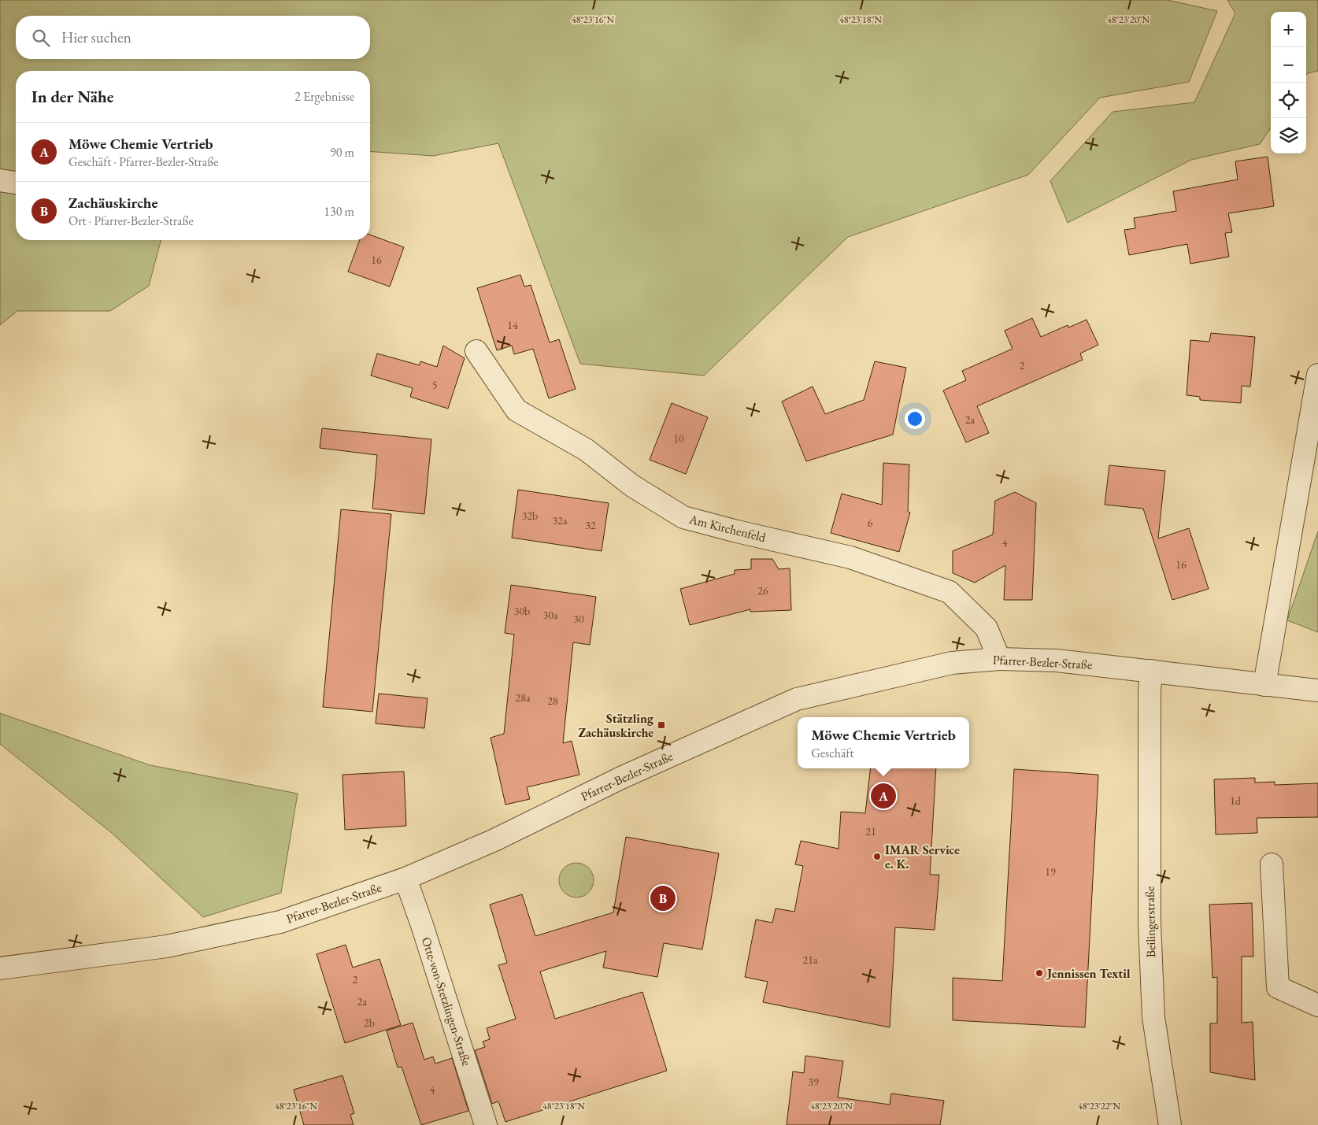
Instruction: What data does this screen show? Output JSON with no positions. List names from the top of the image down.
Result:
{
  "streets": {
    "street": [
      "Am Kirchenfeld",
      "Pfarrer-Bezler-Straße",
      "Beilingerstraße",
      "Otte-von-Stetzlingen-Straße"
    ]
  },
  "crossings": [
    ["Am Kirchenfeld", "Pfarrer-Bezler-Straße"],
    ["Pfarrer-Bezler-Straße", "Beilingerstraße"],
    ["Pfarrer-Bezler-Straße", "Otte-von-Stetzlingen-Straße"]
  ],
  "places": {
    "transit": ["Stätzling Zachäuskirche"],
    "other": ["IMAR Service e. K.", "Jennissen Textil"]
  },
  "house_numbers": [
    "16",
    "14",
    "2",
    "5",
    "2a",
    "10",
    "32b",
    "32a",
    "6",
    "32",
    "4",
    "16",
    "26",
    "30b",
    "30a",
    "30",
    "28a",
    "28",
    "1d",
    "21",
    "19",
    "21a",
    "2",
    "2a",
    "2b",
    "39",
    "4"
  ],
  "page": {
    "map_buttons": ["+", "−"],
    "search": "Hier suchen",
    "heading": ["In der Nähe", "2 Ergebnisse"],
    "list": [
      {
        "mark": "A",
        "name": "Möwe Chemie Vertrieb",
        "note": "Geschäft · Pfarrer-Bezler-Straße",
        "value": "90 m"
      },
      {
        "mark": "B",
        "name": "Zachäuskirche",
        "note": "Ort · Pfarrer-Bezler-Straße",
        "value": "130 m"
      }
    ],
    "popup": ["Möwe Chemie Vertrieb", "Geschäft"],
    "pins": ["A", "B"]
  },
  "coordinates": [
    "48°23'16\"N",
    "48°23'18\"N",
    "48°23'20\"N",
    "48°23'22\"N"
  ]
}
